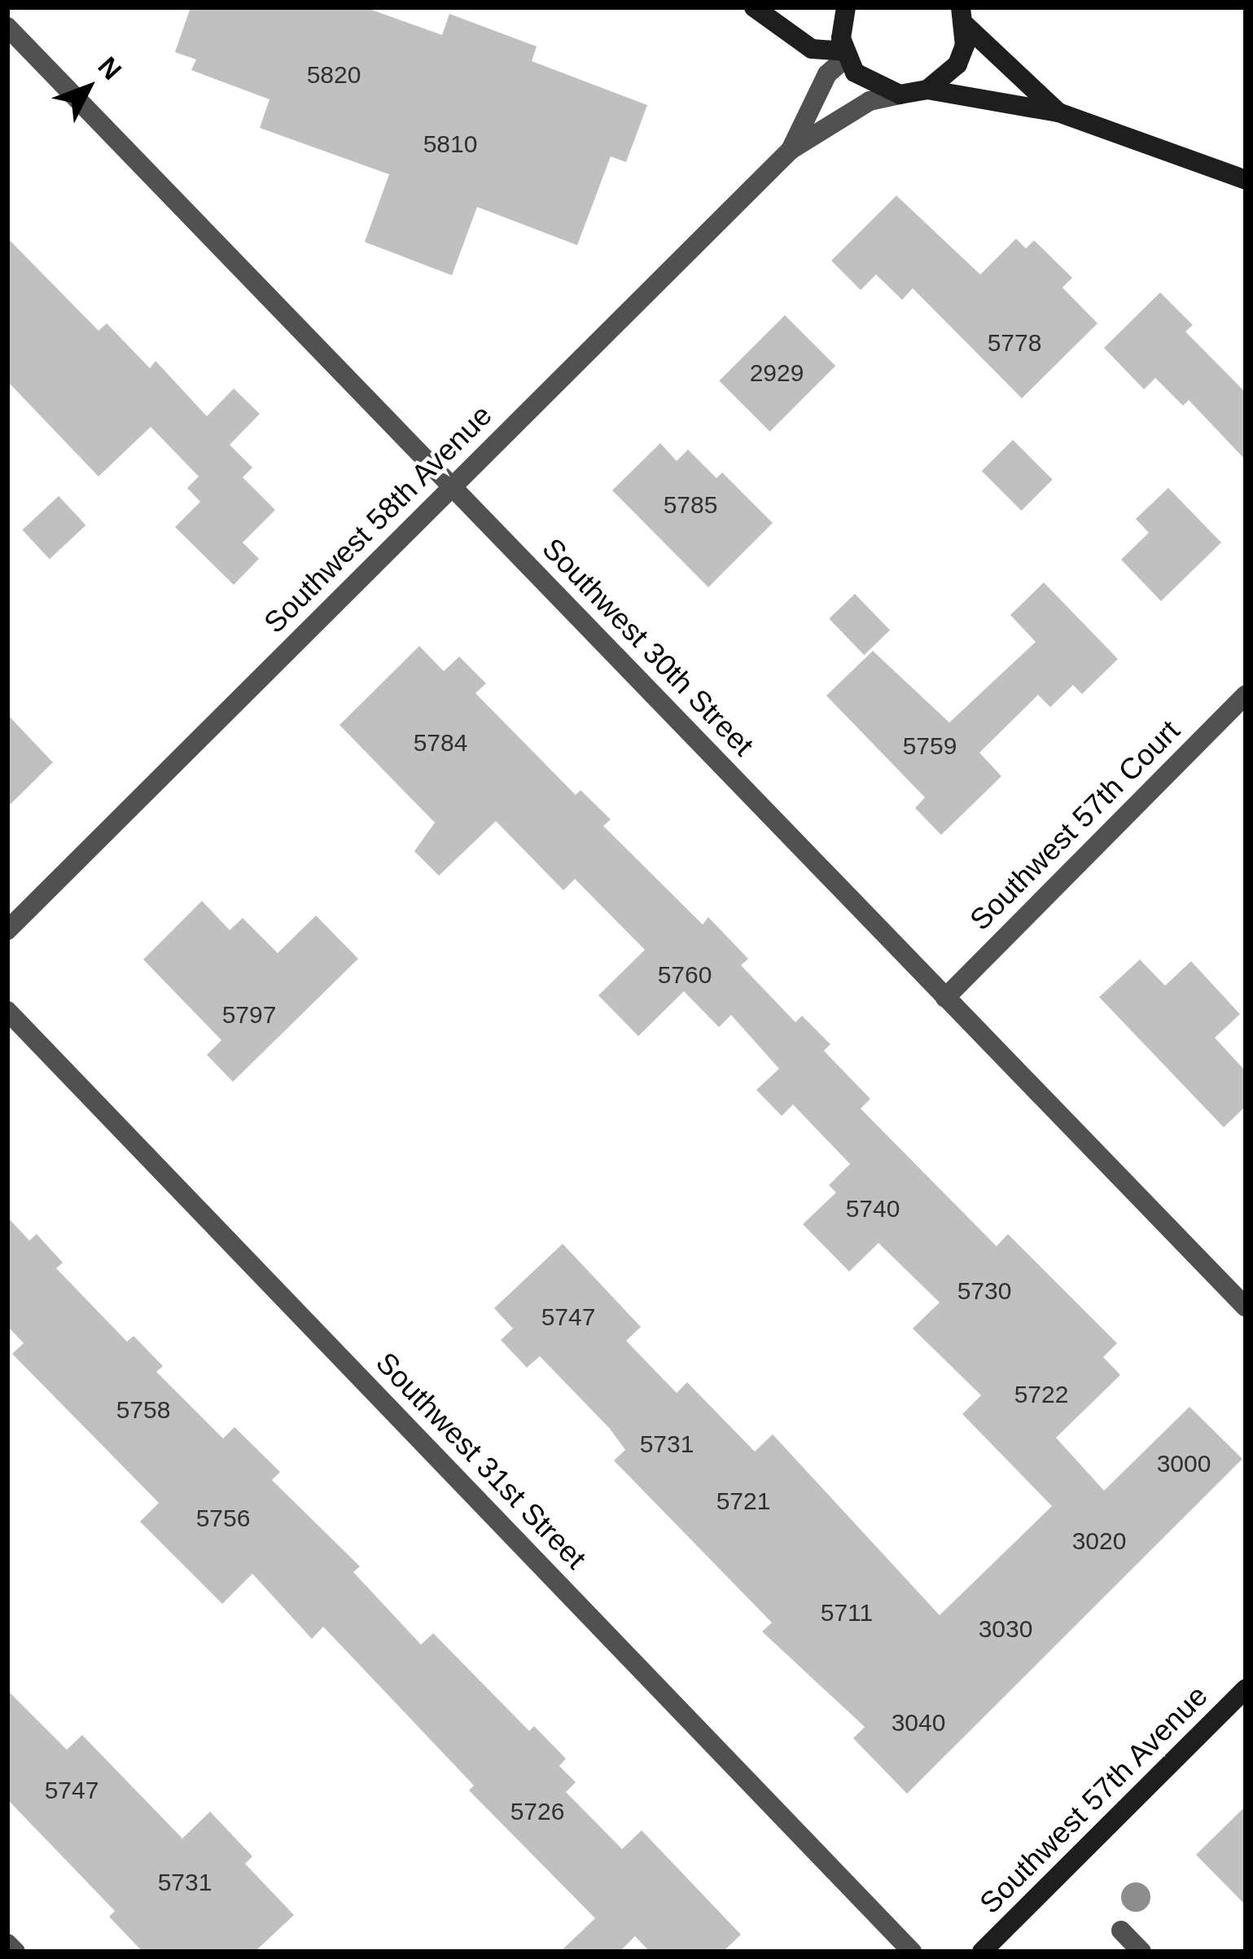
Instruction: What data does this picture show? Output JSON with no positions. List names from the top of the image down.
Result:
{
  "streets": {
    "street": [
      "Southwest 58th Avenue",
      "Southwest 30th Street",
      "Southwest 57th Court",
      "Southwest 31st Street",
      "Southwest 57th Avenue"
    ]
  },
  "crossings": [
    ["Southwest 58th Avenue", "Southwest 30th Street"],
    ["Southwest 30th Street", "Southwest 57th Court"]
  ],
  "house_numbers": [
    "5820",
    "5810",
    "5778",
    "2929",
    "5785",
    "5784",
    "5759",
    "5760",
    "5797",
    "5740",
    "5730",
    "5747",
    "5722",
    "5758",
    "5731",
    "3000",
    "5721",
    "5756",
    "3020",
    "5711",
    "3030",
    "3040",
    "5747",
    "5726",
    "5731"
  ],
  "north": "top right"
}
